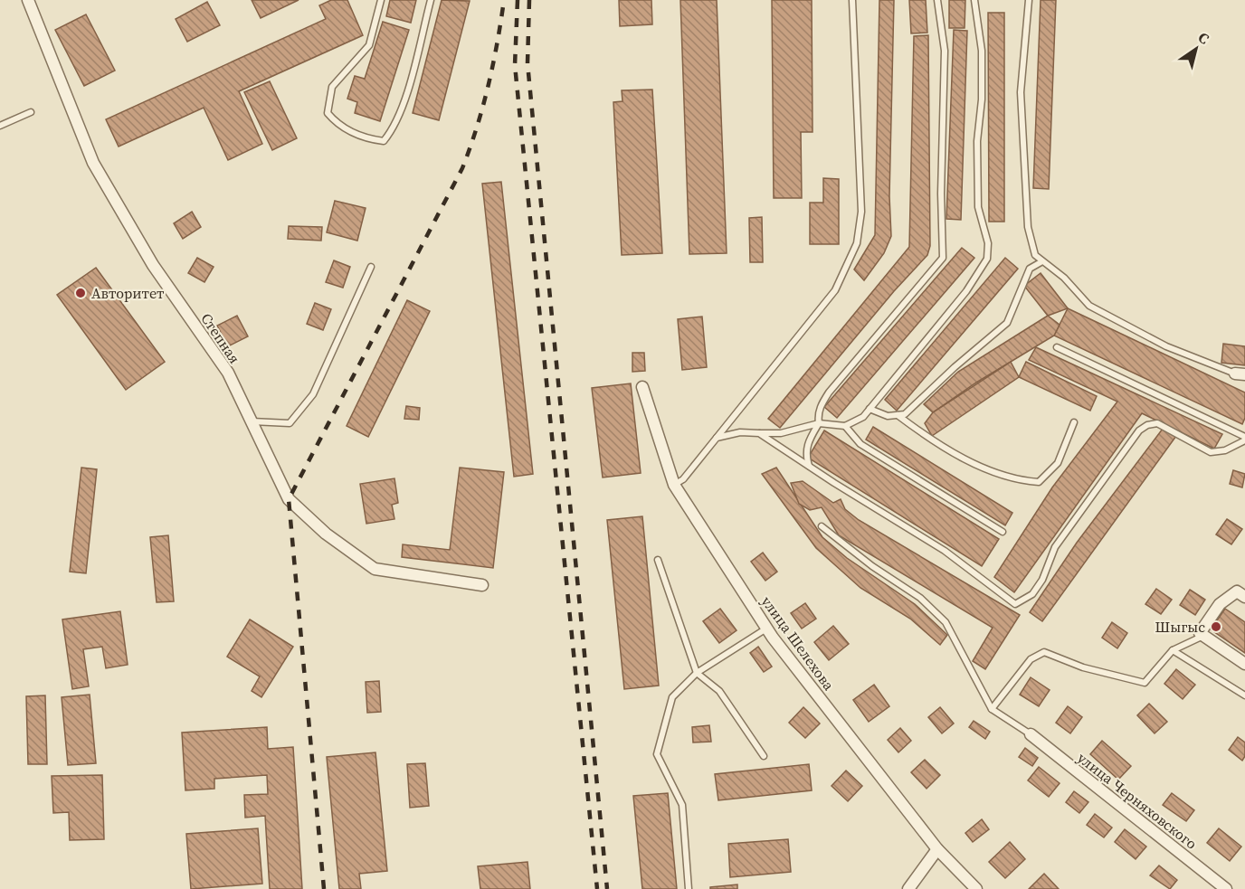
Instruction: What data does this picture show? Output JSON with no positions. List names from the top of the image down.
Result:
{
  "streets": {
    "street": ["Степная", "улица Шелехова", "улица Черняховского"]
  },
  "places": ["Авторитет", "Шыгыс"],
  "north": "top right"
}
